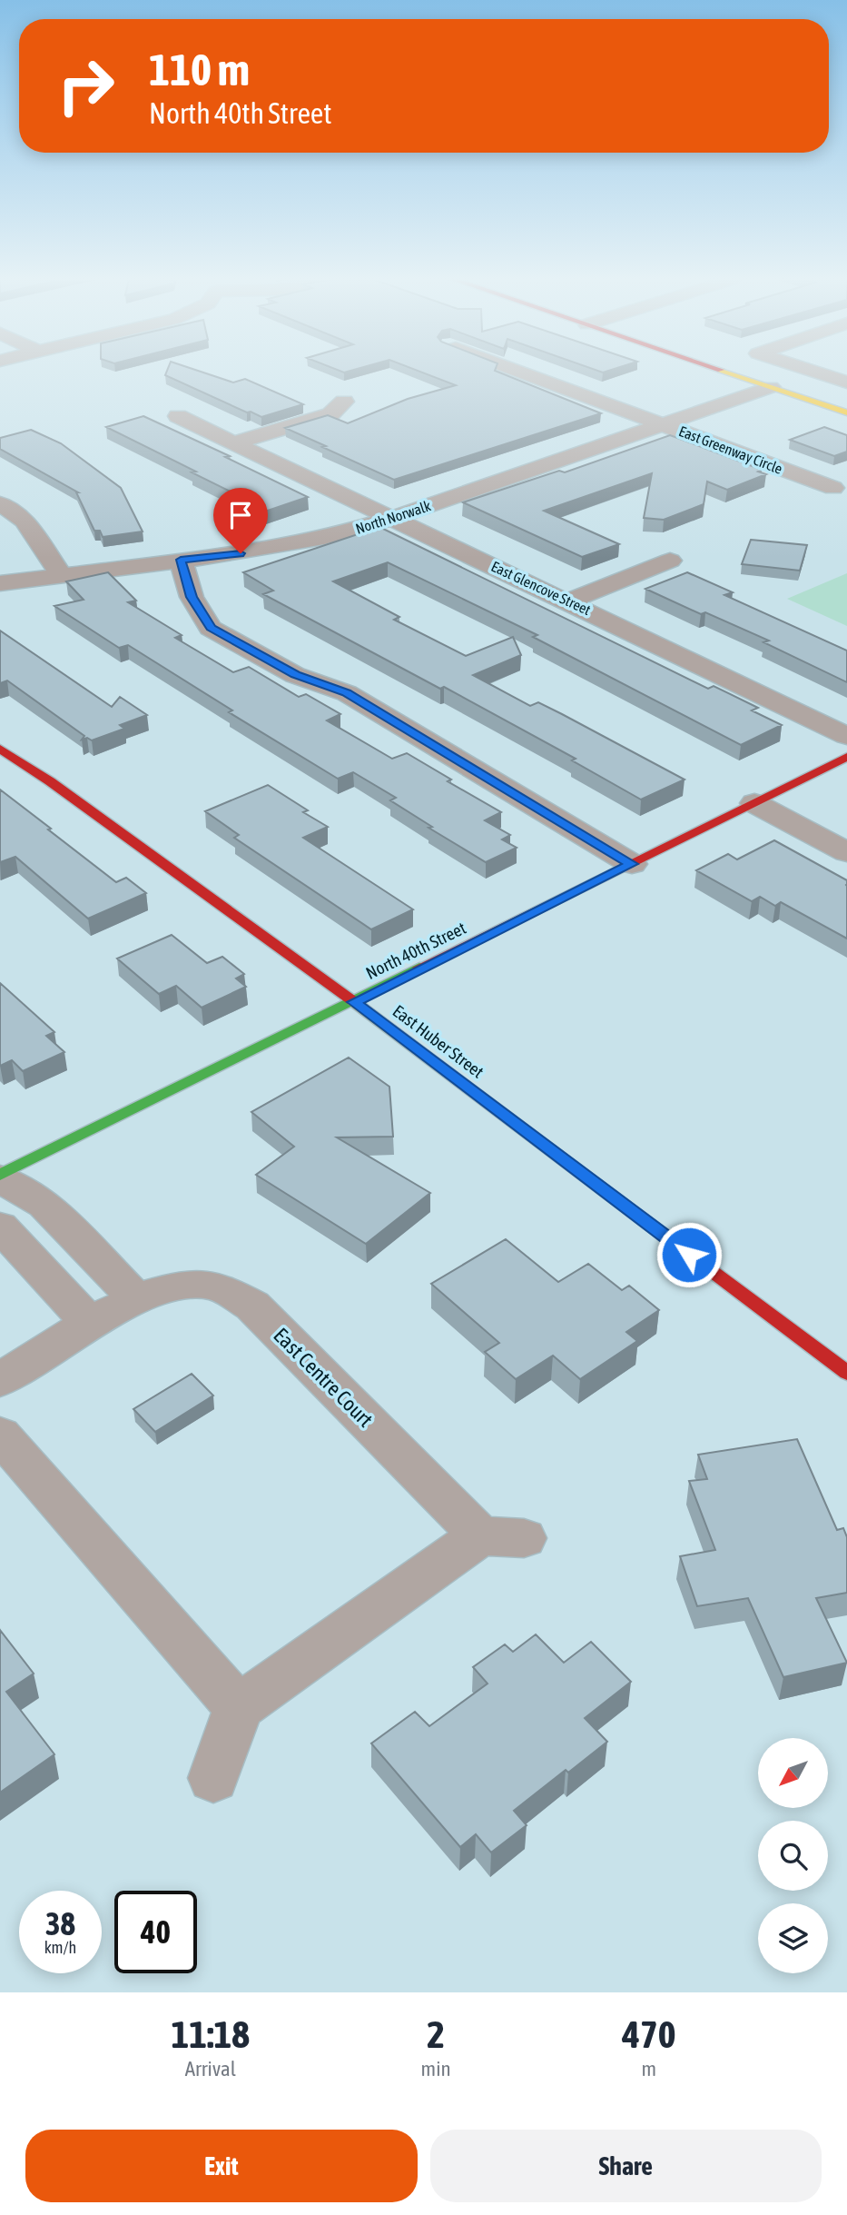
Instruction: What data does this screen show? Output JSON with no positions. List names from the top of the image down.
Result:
{
  "streets": {
    "street": [
      "East Greenway Circle",
      "North Norwalk",
      "East Glencove Street",
      "North 40th Street",
      "East Huber Street",
      "East Centre Court"
    ]
  },
  "crossings": [
    ["East Greenway Circle", "North Norwalk"],
    ["North Norwalk", "East Glencove Street"],
    ["North 40th Street", "East Huber Street"]
  ],
  "north": "bottom left",
  "page": {
    "turn": ["110 m", "North 40th Street"],
    "speed": "38 km/h",
    "limit": "40",
    "eta": [
      "11:18",
      "Arrival",
      "2",
      "min",
      "470",
      "m"
    ],
    "buttons": ["Exit", "Share"]
  }
}
